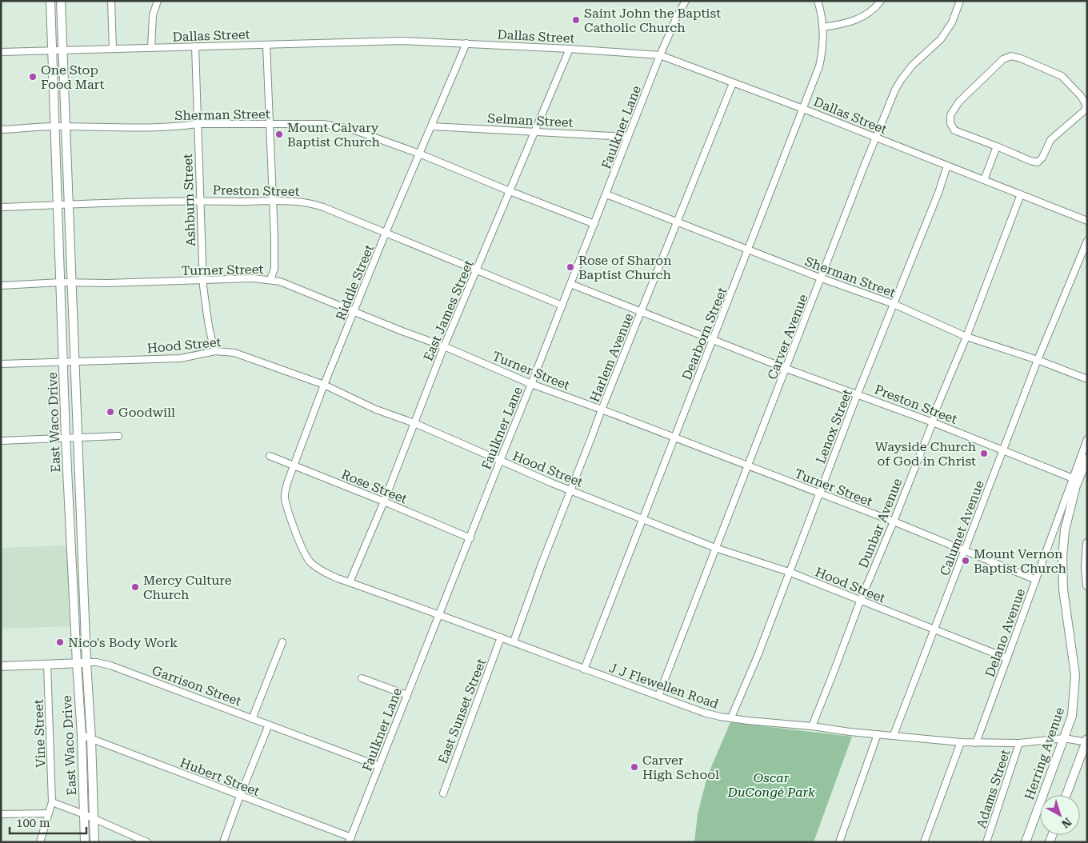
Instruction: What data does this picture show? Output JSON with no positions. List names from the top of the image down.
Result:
{
  "streets": {
    "main road": ["East Waco Drive", "Garrison Street", "Herring Avenue"],
    "street": [
      "Dallas Street",
      "Sherman Street",
      "Selman Street",
      "Faulkner Lane",
      "Preston Street",
      "Ashburn Street",
      "Turner Street",
      "Riddle Street",
      "East James Street",
      "Dearborn Street",
      "Carver Avenue",
      "Hood Street",
      "Harlem Avenue",
      "Lenox Street",
      "Rose Street",
      "Dunbar Avenue",
      "Calumet Avenue",
      "Delano Avenue",
      "J J Flewellen Road",
      "East Sunset Street",
      "Vine Street",
      "Hubert Street",
      "Adams Street"
    ]
  },
  "crossings": [
    ["Dallas Street", "Faulkner Lane"],
    ["Dallas Street", "Ashburn Street"],
    ["Dallas Street", "Riddle Street"],
    ["Dallas Street", "East James Street"],
    ["Dallas Street", "Dearborn Street"],
    ["Dallas Street", "Carver Avenue"],
    ["Dallas Street", "Harlem Avenue"],
    ["Dallas Street", "East Waco Drive"],
    ["Dallas Street", "Lenox Street"],
    ["Dallas Street", "Dunbar Avenue"],
    ["Sherman Street", "Faulkner Lane"],
    ["Sherman Street", "Ashburn Street"],
    ["Sherman Street", "Riddle Street"],
    ["Sherman Street", "East James Street"],
    ["Sherman Street", "Dearborn Street"],
    ["Sherman Street", "Carver Avenue"],
    ["Sherman Street", "Harlem Avenue"],
    ["Sherman Street", "East Waco Drive"],
    ["Sherman Street", "Lenox Street"],
    ["Sherman Street", "Dunbar Avenue"],
    ["Sherman Street", "Calumet Avenue"],
    ["Selman Street", "Faulkner Lane"],
    ["Selman Street", "Riddle Street"],
    ["Selman Street", "East James Street"],
    ["Faulkner Lane", "Preston Street"],
    ["Faulkner Lane", "Turner Street"],
    ["Faulkner Lane", "Hood Street"],
    ["Faulkner Lane", "Rose Street"],
    ["Faulkner Lane", "Garrison Street"],
    ["Faulkner Lane", "J J Flewellen Road"],
    ["Faulkner Lane", "Hubert Street"],
    ["Preston Street", "Ashburn Street"],
    ["Preston Street", "Riddle Street"],
    ["Preston Street", "East James Street"],
    ["Preston Street", "Dearborn Street"],
    ["Preston Street", "Carver Avenue"],
    ["Preston Street", "Harlem Avenue"],
    ["Preston Street", "East Waco Drive"],
    ["Preston Street", "Lenox Street"],
    ["Preston Street", "Dunbar Avenue"],
    ["Preston Street", "Calumet Avenue"],
    ["Preston Street", "Delano Avenue"],
    ["Ashburn Street", "Turner Street"],
    ["Ashburn Street", "Hood Street"],
    ["Turner Street", "Riddle Street"],
    ["Turner Street", "East James Street"],
    ["Turner Street", "Dearborn Street"],
    ["Turner Street", "Carver Avenue"],
    ["Turner Street", "Harlem Avenue"],
    ["Turner Street", "East Waco Drive"],
    ["Turner Street", "Lenox Street"],
    ["Turner Street", "Dunbar Avenue"],
    ["Turner Street", "Calumet Avenue"],
    ["Turner Street", "Delano Avenue"],
    ["Riddle Street", "Hood Street"],
    ["Riddle Street", "Rose Street"],
    ["Riddle Street", "J J Flewellen Road"],
    ["East James Street", "Hood Street"],
    ["East James Street", "Rose Street"],
    ["East James Street", "J J Flewellen Road"],
    ["Dearborn Street", "Hood Street"],
    ["Dearborn Street", "J J Flewellen Road"],
    ["Carver Avenue", "Hood Street"],
    ["Carver Avenue", "J J Flewellen Road"],
    ["Hood Street", "Harlem Avenue"],
    ["Hood Street", "East Waco Drive"],
    ["Hood Street", "Lenox Street"],
    ["Hood Street", "Dunbar Avenue"],
    ["Hood Street", "Calumet Avenue"],
    ["Hood Street", "Delano Avenue"],
    ["Harlem Avenue", "J J Flewellen Road"],
    ["East Waco Drive", "Garrison Street"],
    ["East Waco Drive", "Hubert Street"],
    ["Lenox Street", "J J Flewellen Road"],
    ["Dunbar Avenue", "J J Flewellen Road"],
    ["Calumet Avenue", "J J Flewellen Road"],
    ["Delano Avenue", "J J Flewellen Road"],
    ["Garrison Street", "Vine Street"],
    ["J J Flewellen Road", "East Sunset Street"],
    ["J J Flewellen Road", "Herring Avenue"],
    ["J J Flewellen Road", "Adams Street"]
  ],
  "parks": ["Oscar DuCongé Park"],
  "places": [
    "Saint John the Baptist Catholic Church",
    "One Stop Food Mart",
    "Mount Calvary Baptist Church",
    "Rose of Sharon Baptist Church",
    "Goodwill",
    "Wayside Church of God in Christ",
    "Mount Vernon Baptist Church",
    "Mercy Culture Church",
    "Nico's Body Work",
    "Carver High School"
  ],
  "scale_bar": "100 m",
  "north": "bottom right"
}
